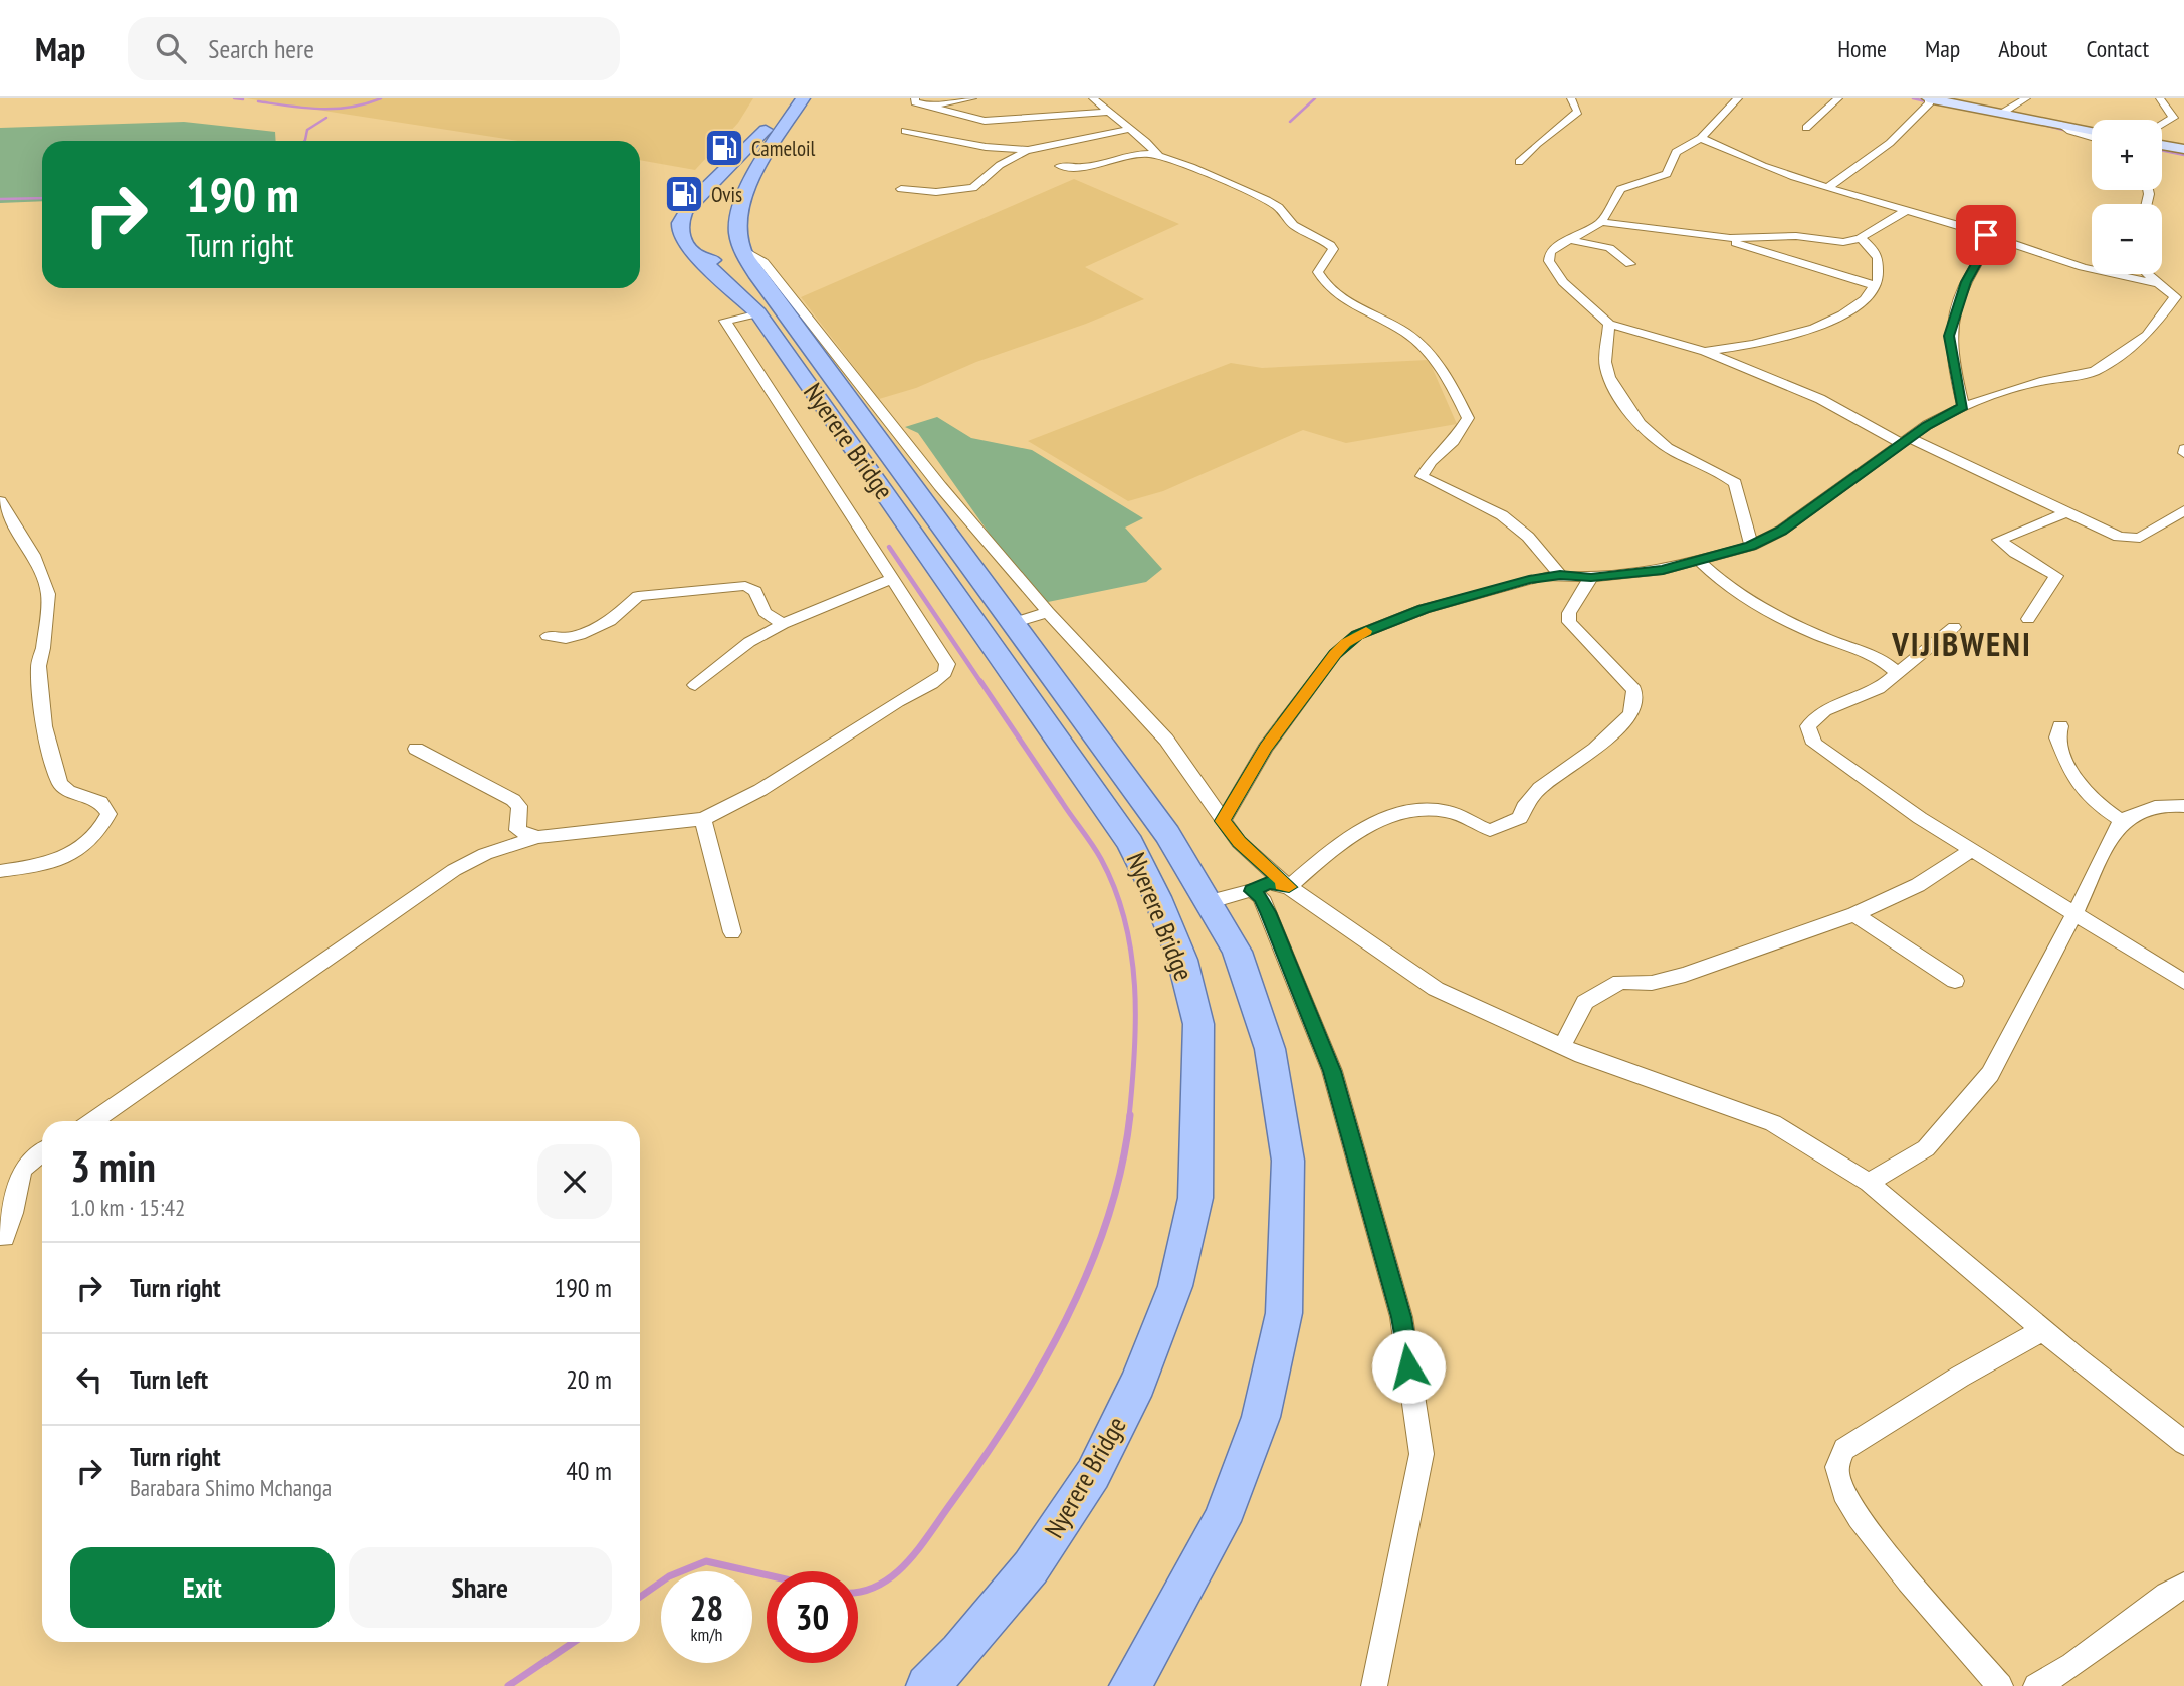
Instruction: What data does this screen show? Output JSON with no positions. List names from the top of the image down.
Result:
{
  "streets": {
    "main road": ["Nyerere Bridge"]
  },
  "districts": ["VIJIBWENI"],
  "places": {
    "fuel station": ["Cameloil", "Ovis"]
  },
  "page": {
    "header": "Map",
    "search": "Search here",
    "nav": [
      "Home",
      "Map",
      "About",
      "Contact"
    ],
    "map_buttons": ["+", "−"],
    "turn": ["190 m", "Turn right"],
    "heading": ["3 min", "1.0 km · 15:42"],
    "list": [
      {
        "name": "Turn right",
        "value": "190 m"
      },
      {
        "name": "Turn left",
        "value": "20 m"
      },
      {
        "name": "Turn right",
        "note": "Barabara Shimo Mchanga",
        "value": "40 m"
      }
    ],
    "buttons": ["Exit", "Share"],
    "speed": "28 km/h",
    "limit": "30"
  }
}
